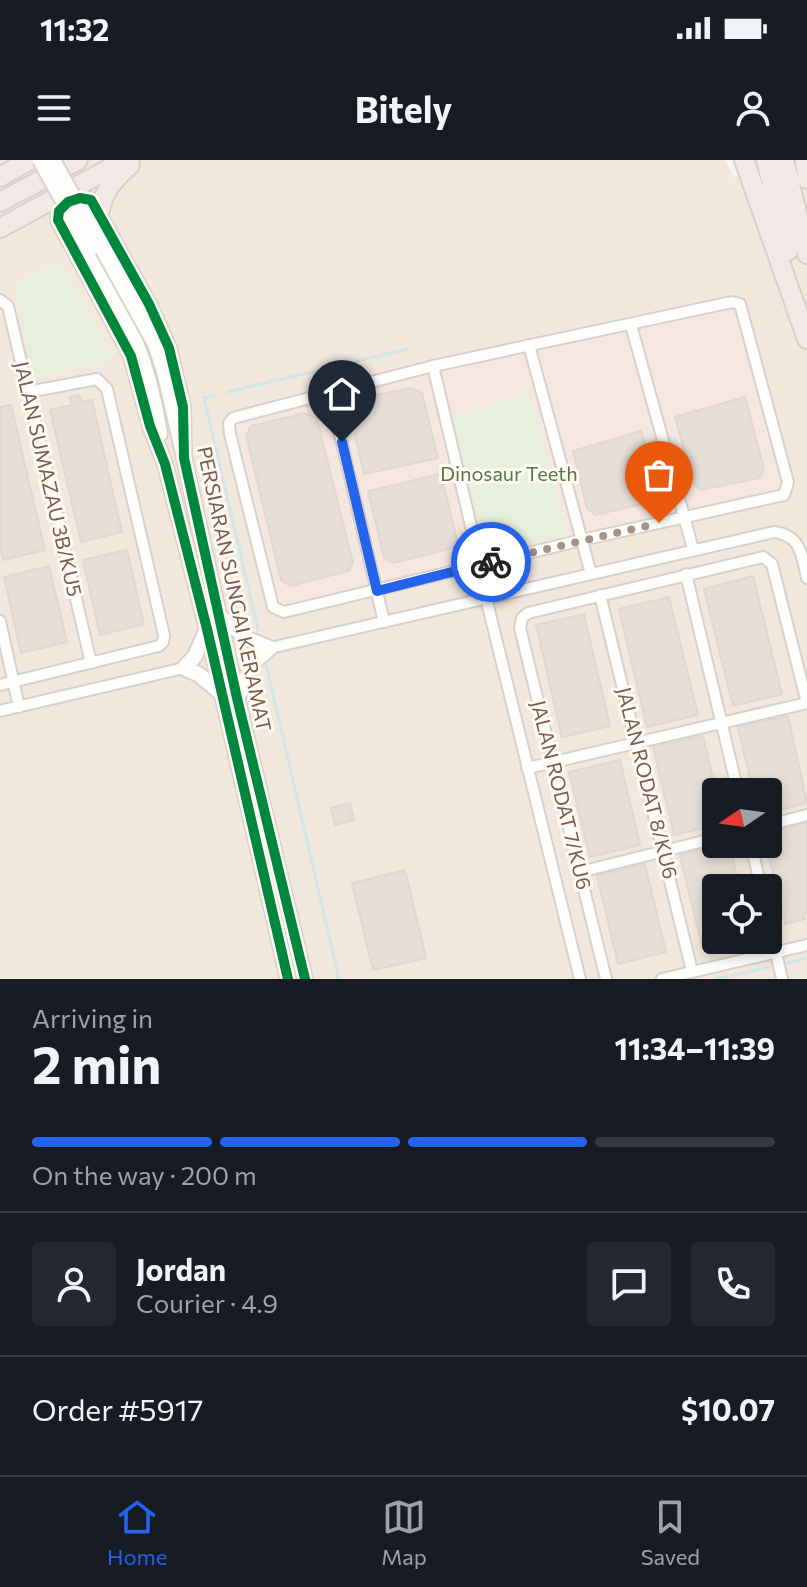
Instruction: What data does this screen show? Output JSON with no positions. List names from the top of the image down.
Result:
{
  "streets": {
    "street": [
      "JALAN SUMAZAU 3B/KU5",
      "PERSIARAN SUNGAI KERAMAT",
      "JALAN RODAT 8/KU6",
      "JALAN RODAT 7/KU6"
    ]
  },
  "crossings": [
    ["JALAN RODAT 8/KU6", "JALAN RODAT 7/KU6"]
  ],
  "parks": ["Dinosaur Teeth"],
  "north": "left",
  "page": {
    "status": "11:32",
    "header": "Bitely",
    "heading": ["2 min", "Arriving in", "11:34–11:39"],
    "panel": [
      "Jordan",
      "Courier · 4.9",
      "Order #5917",
      "$10.07"
    ],
    "bar": "On the way · 200 m",
    "tabs": ["Home", "Map", "Saved"]
  }
}
